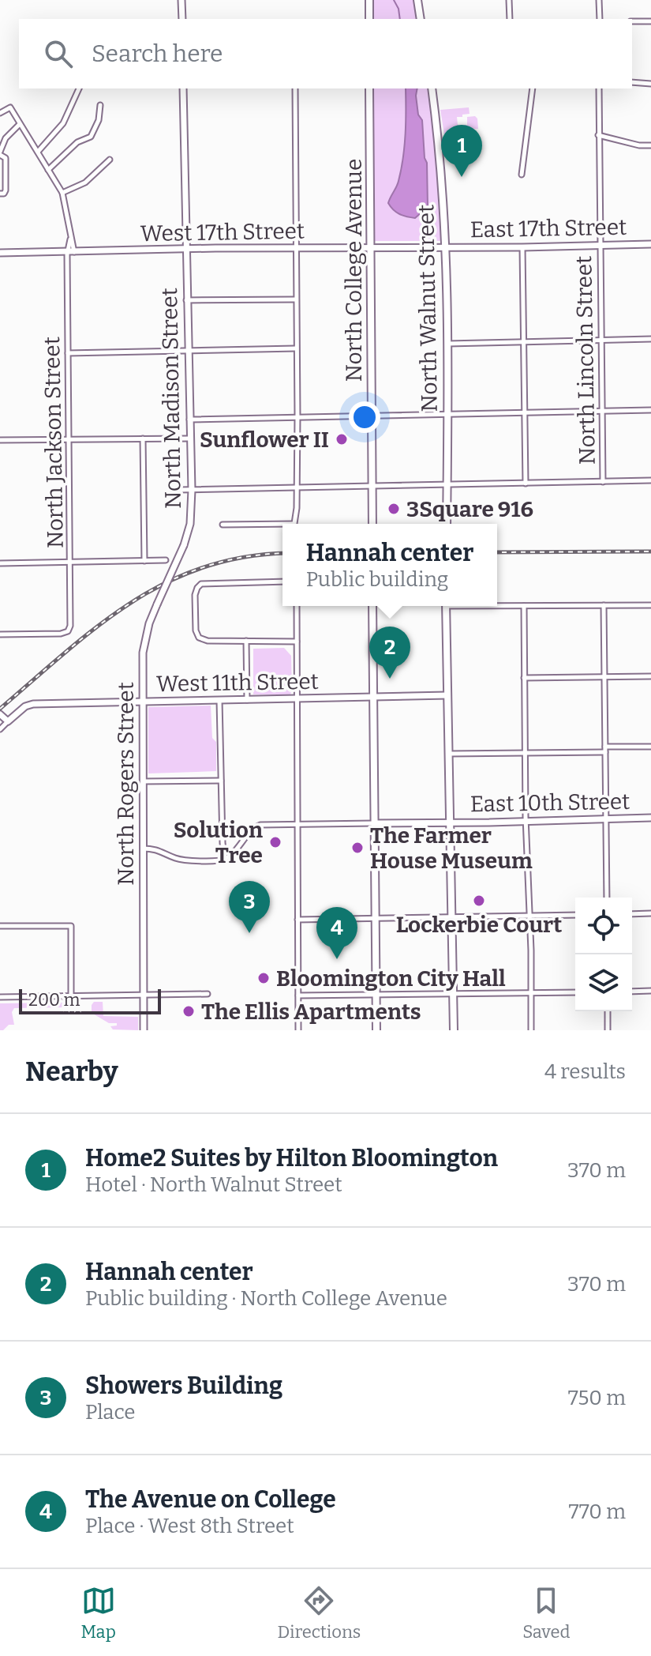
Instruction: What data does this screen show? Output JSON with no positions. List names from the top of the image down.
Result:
{
  "streets": {
    "main road": ["North College Avenue", "North Walnut Street"],
    "street": [
      "East 17th Street",
      "West 17th Street",
      "North Lincoln Street",
      "North Madison Street",
      "North Jackson Street",
      "West 11th Street",
      "North Rogers Street",
      "East 10th Street"
    ]
  },
  "crossings": [
    ["East 17th Street", "West 17th Street"],
    ["East 17th Street", "North Walnut Street"],
    ["East 17th Street", "North Lincoln Street"],
    ["West 17th Street", "North College Avenue"],
    ["West 17th Street", "North Walnut Street"],
    ["West 17th Street", "North Madison Street"],
    ["West 17th Street", "North Jackson Street"],
    ["North Madison Street", "North Rogers Street"],
    ["West 11th Street", "North Rogers Street"]
  ],
  "places": [
    "Sunflower II",
    "3Square 916",
    "Solution Tree",
    "The Farmer House Museum",
    "Lockerbie Court",
    "Bloomington City Hall",
    "The Ellis Apartments"
  ],
  "scale_bar": "200 m",
  "page": {
    "search": "Search here",
    "pins": [
      "1",
      "2",
      "3",
      "4"
    ],
    "popup": ["Hannah center", "Public building"],
    "scale": "200 m",
    "heading": ["Nearby", "4 results"],
    "list": [
      {
        "mark": "1",
        "name": "Home2 Suites by Hilton Bloomington",
        "note": "Hotel · North Walnut Street",
        "value": "370 m"
      },
      {
        "mark": "2",
        "name": "Hannah center",
        "note": "Public building · North College Avenue",
        "value": "370 m"
      },
      {
        "mark": "3",
        "name": "Showers Building",
        "note": "Place",
        "value": "750 m"
      },
      {
        "mark": "4",
        "name": "The Avenue on College",
        "note": "Place · West 8th Street",
        "value": "770 m"
      }
    ],
    "nav": ["Map", "Directions", "Saved"]
  }
}
